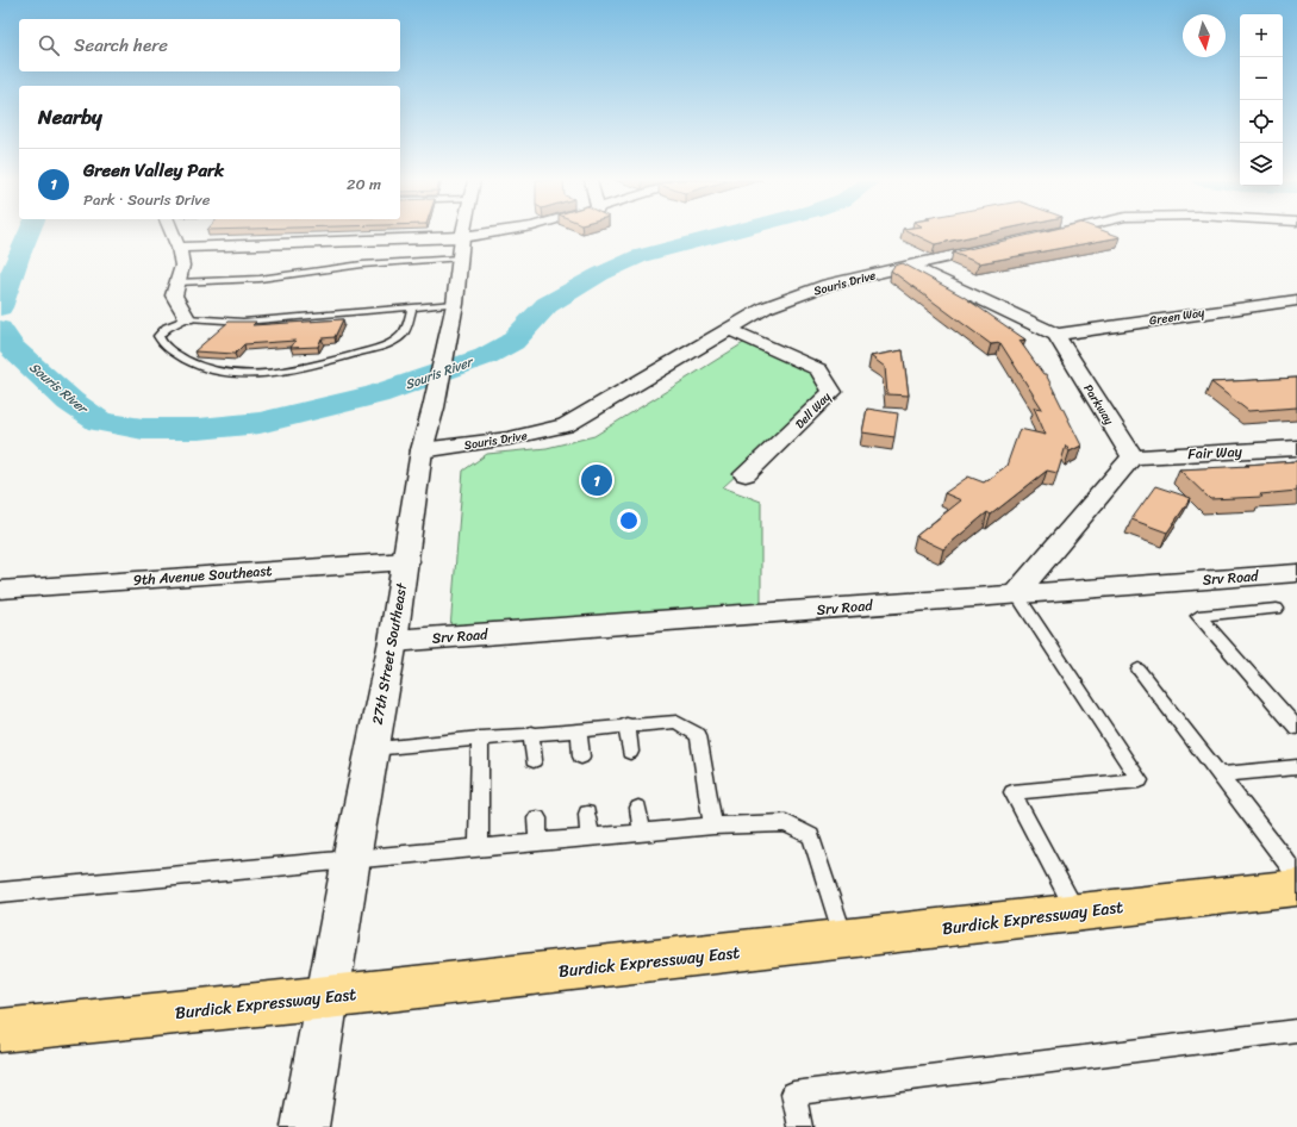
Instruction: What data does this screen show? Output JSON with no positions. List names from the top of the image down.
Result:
{
  "streets": {
    "main road": ["Burdick Expressway East"],
    "street": [
      "Souris Drive",
      "Green Way",
      "Parkway",
      "Dell Way",
      "Fair Way",
      "9th Avenue Southeast",
      "Srv Road",
      "27th Street Southeast"
    ]
  },
  "crossings": [
    ["Souris Drive", "Dell Way"],
    ["Souris Drive", "27th Street Southeast"],
    ["Green Way", "Parkway"],
    ["Parkway", "Fair Way"],
    ["9th Avenue Southeast", "27th Street Southeast"],
    ["Srv Road", "27th Street Southeast"],
    ["27th Street Southeast", "Burdick Expressway East"]
  ],
  "water": ["Souris River"],
  "north": "bottom",
  "page": {
    "map_buttons": ["+", "−"],
    "search": "Search here",
    "heading": "Nearby",
    "list": [
      {
        "mark": "1",
        "name": "Green Valley Park",
        "note": "Park · Souris Drive",
        "value": "20 m"
      }
    ],
    "pins": "1"
  }
}
